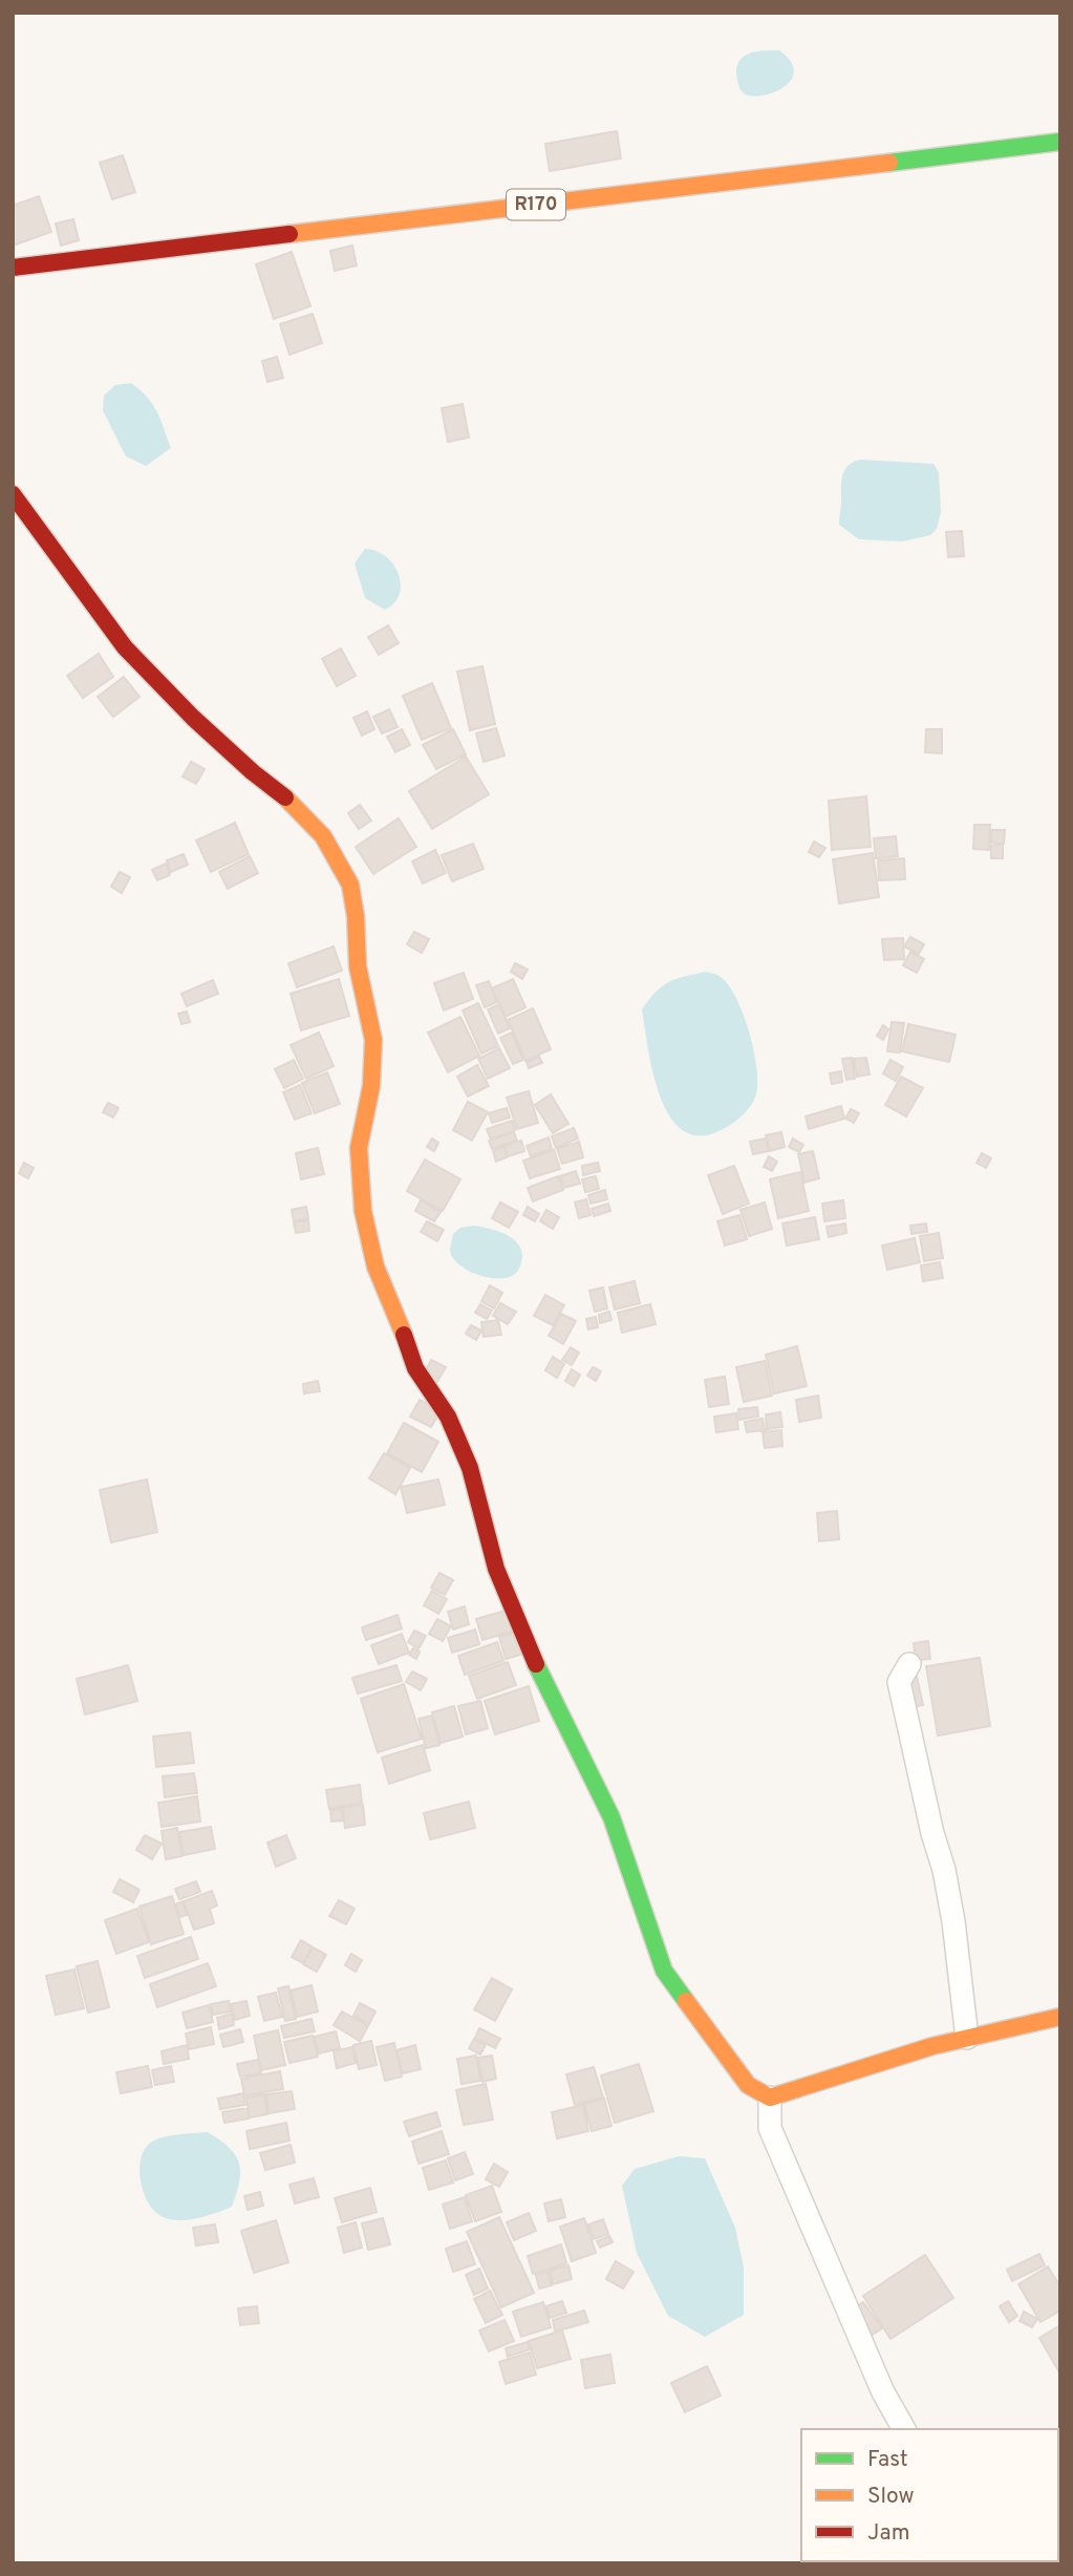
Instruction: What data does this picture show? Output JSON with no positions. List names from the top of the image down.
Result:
{
  "streets": {
    "street": ["R170"]
  },
  "legend": ["Fast", "Slow", "Jam"]
}
